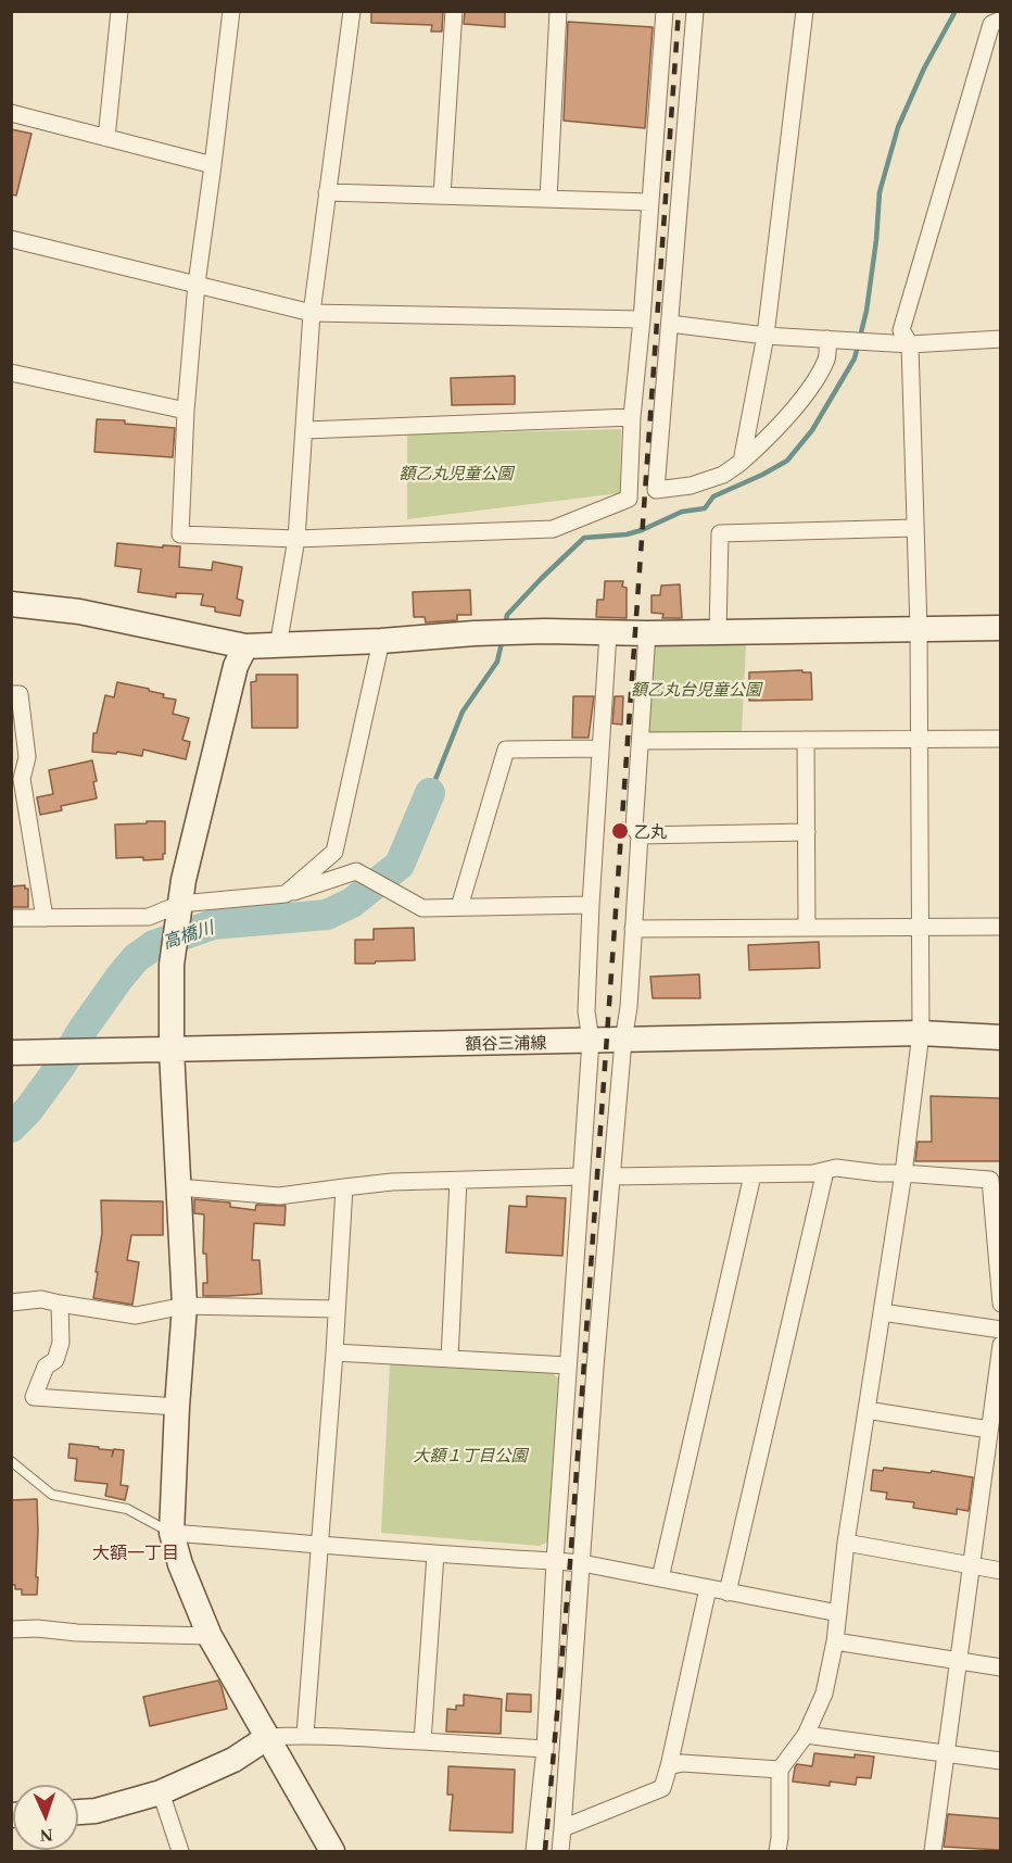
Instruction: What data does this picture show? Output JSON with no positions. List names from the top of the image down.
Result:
{
  "streets": {
    "street": ["額谷三浦線"]
  },
  "districts": ["大額一丁目"],
  "water": ["高橋川"],
  "parks": ["額乙丸児童公園", "額乙丸台児童公園", "大額１丁目公園"],
  "places": ["乙丸"],
  "north": "bottom"
}
